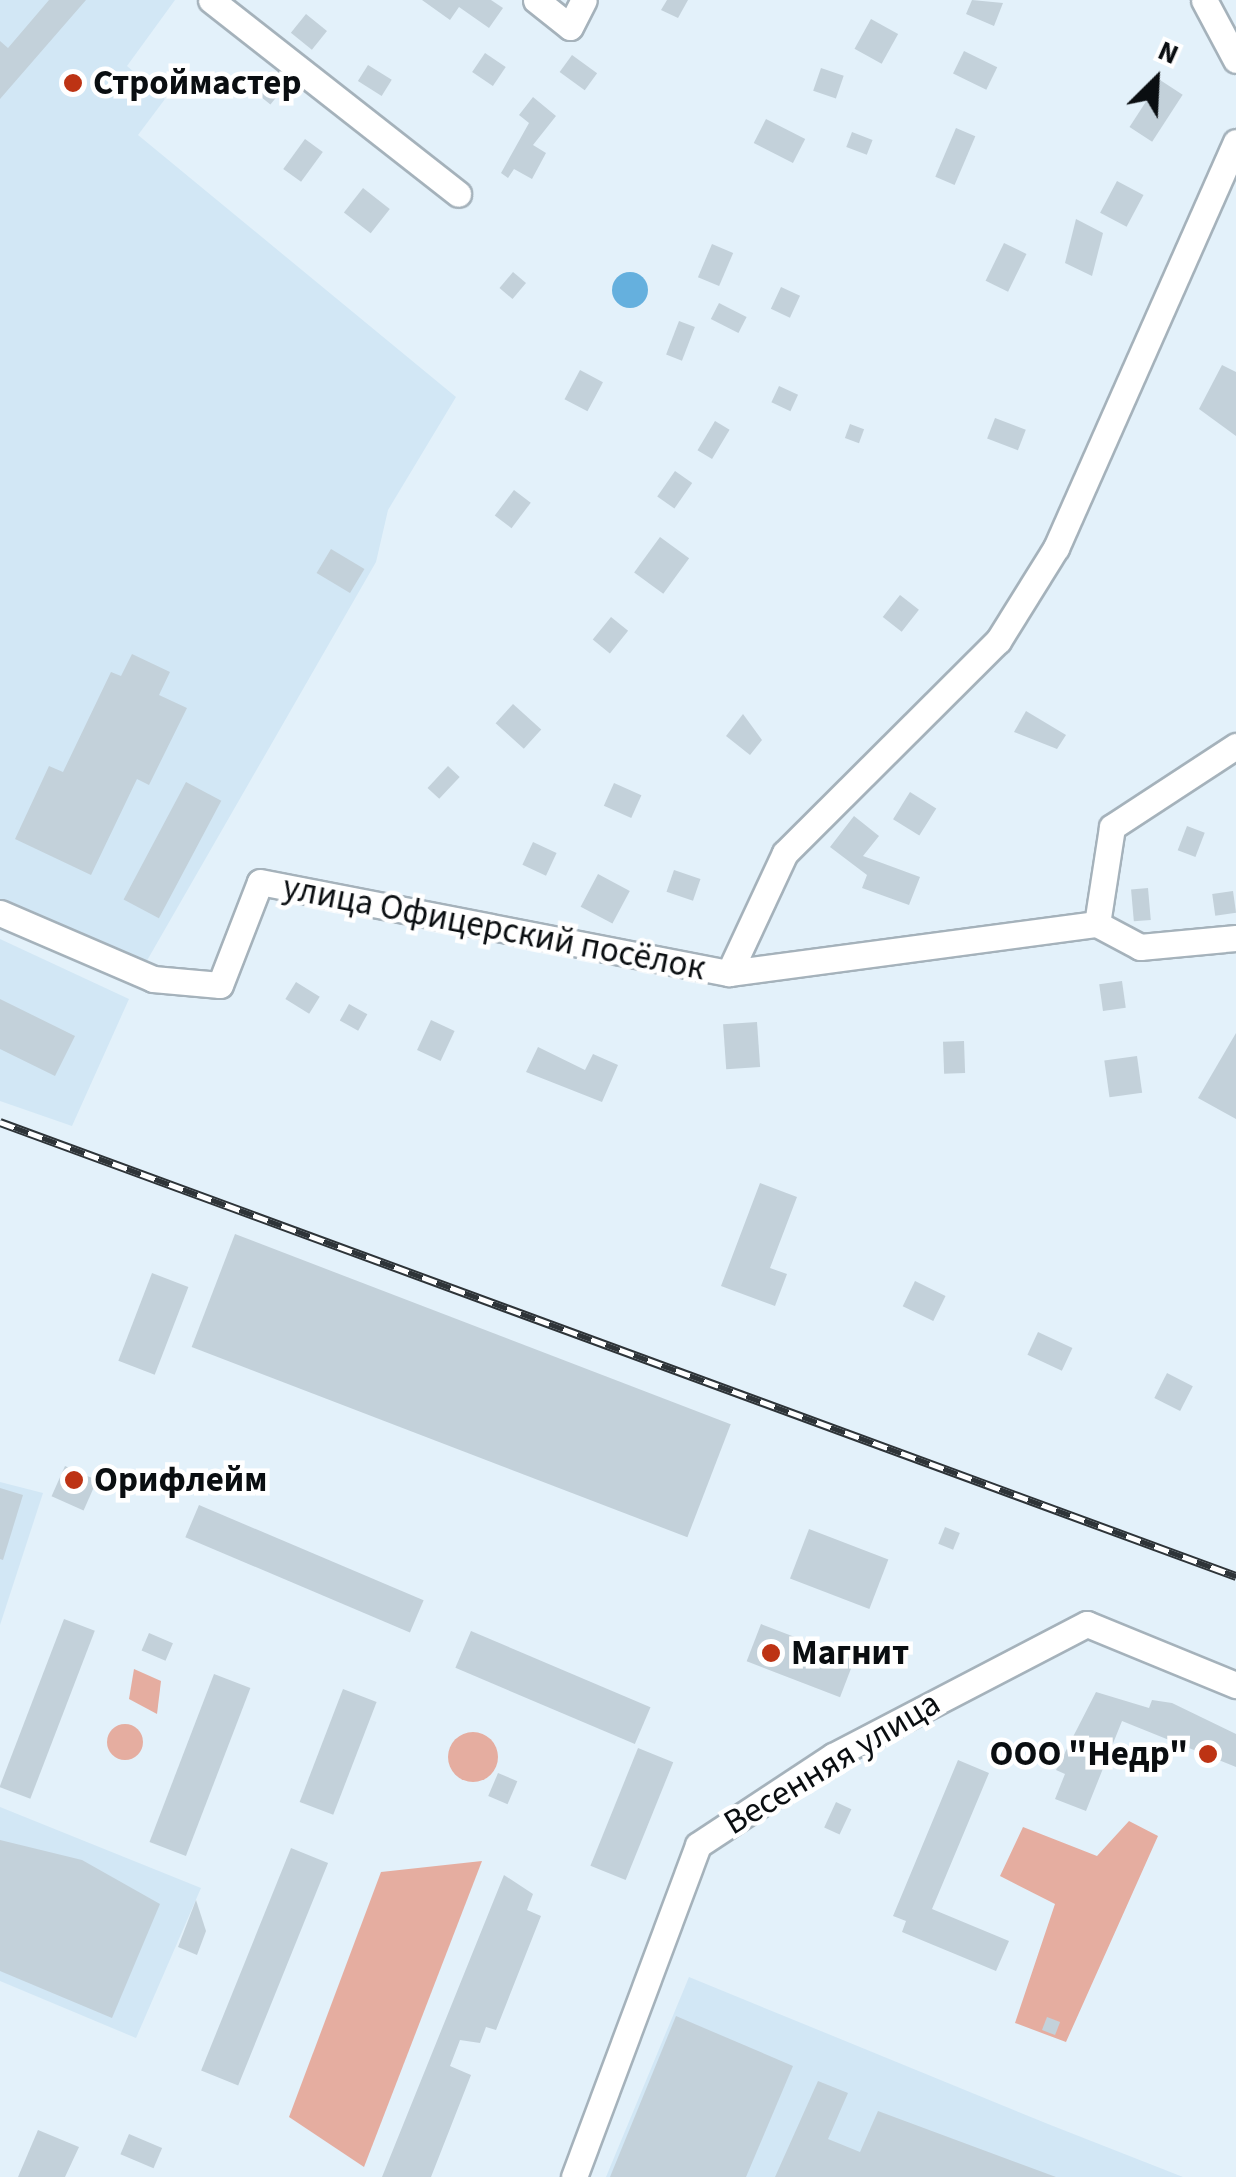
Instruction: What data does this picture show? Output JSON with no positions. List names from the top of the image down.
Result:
{
  "streets": {
    "street": ["улица Офицерский посёлок", "Весенняя улица"]
  },
  "places": [
    "Строймастер",
    "Орифлейм",
    "Магнит",
    "ООО \"Недр\""
  ],
  "north": "top right"
}
